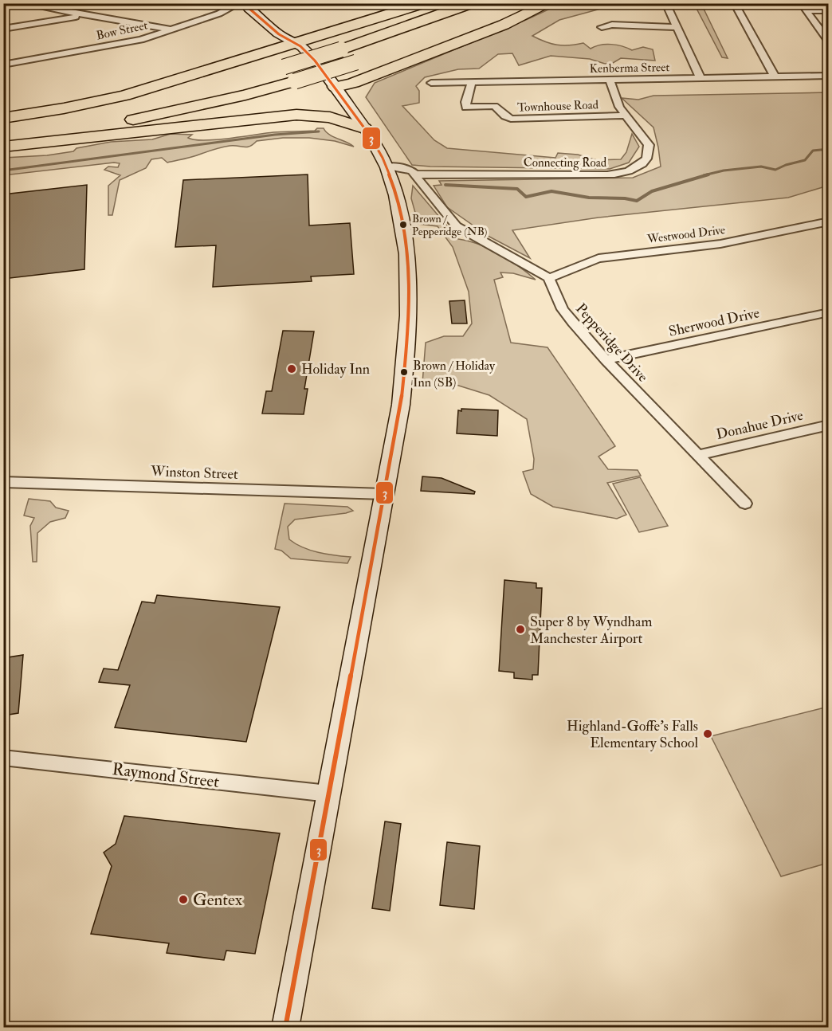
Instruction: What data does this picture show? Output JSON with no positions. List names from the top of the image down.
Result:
{
  "streets": {
    "street": [
      "Bow Street",
      "Kenberma Street",
      "Townhouse Road",
      "Connecting Road",
      "Westwood Drive",
      "Sherwood Drive",
      "Pepperidge Drive",
      "Donahue Drive",
      "Winston Street",
      "Raymond Street"
    ]
  },
  "crossings": [
    ["Kenberma Street", "Townhouse Road"],
    ["Kenberma Street", "Connecting Road"],
    ["Townhouse Road", "Connecting Road"],
    ["Westwood Drive", "Pepperidge Drive"],
    ["Sherwood Drive", "Pepperidge Drive"],
    ["Pepperidge Drive", "Donahue Drive"]
  ],
  "places": [
    "Brown / Pepperidge (NB)",
    "Holiday Inn",
    "Brown / Holiday Inn (SB)",
    "Super 8 by Wyndham Manchester Airport",
    "Highland-Goffe's Falls Elementary School",
    "Gentex"
  ],
  "lines": ["transit line 3"]
}
